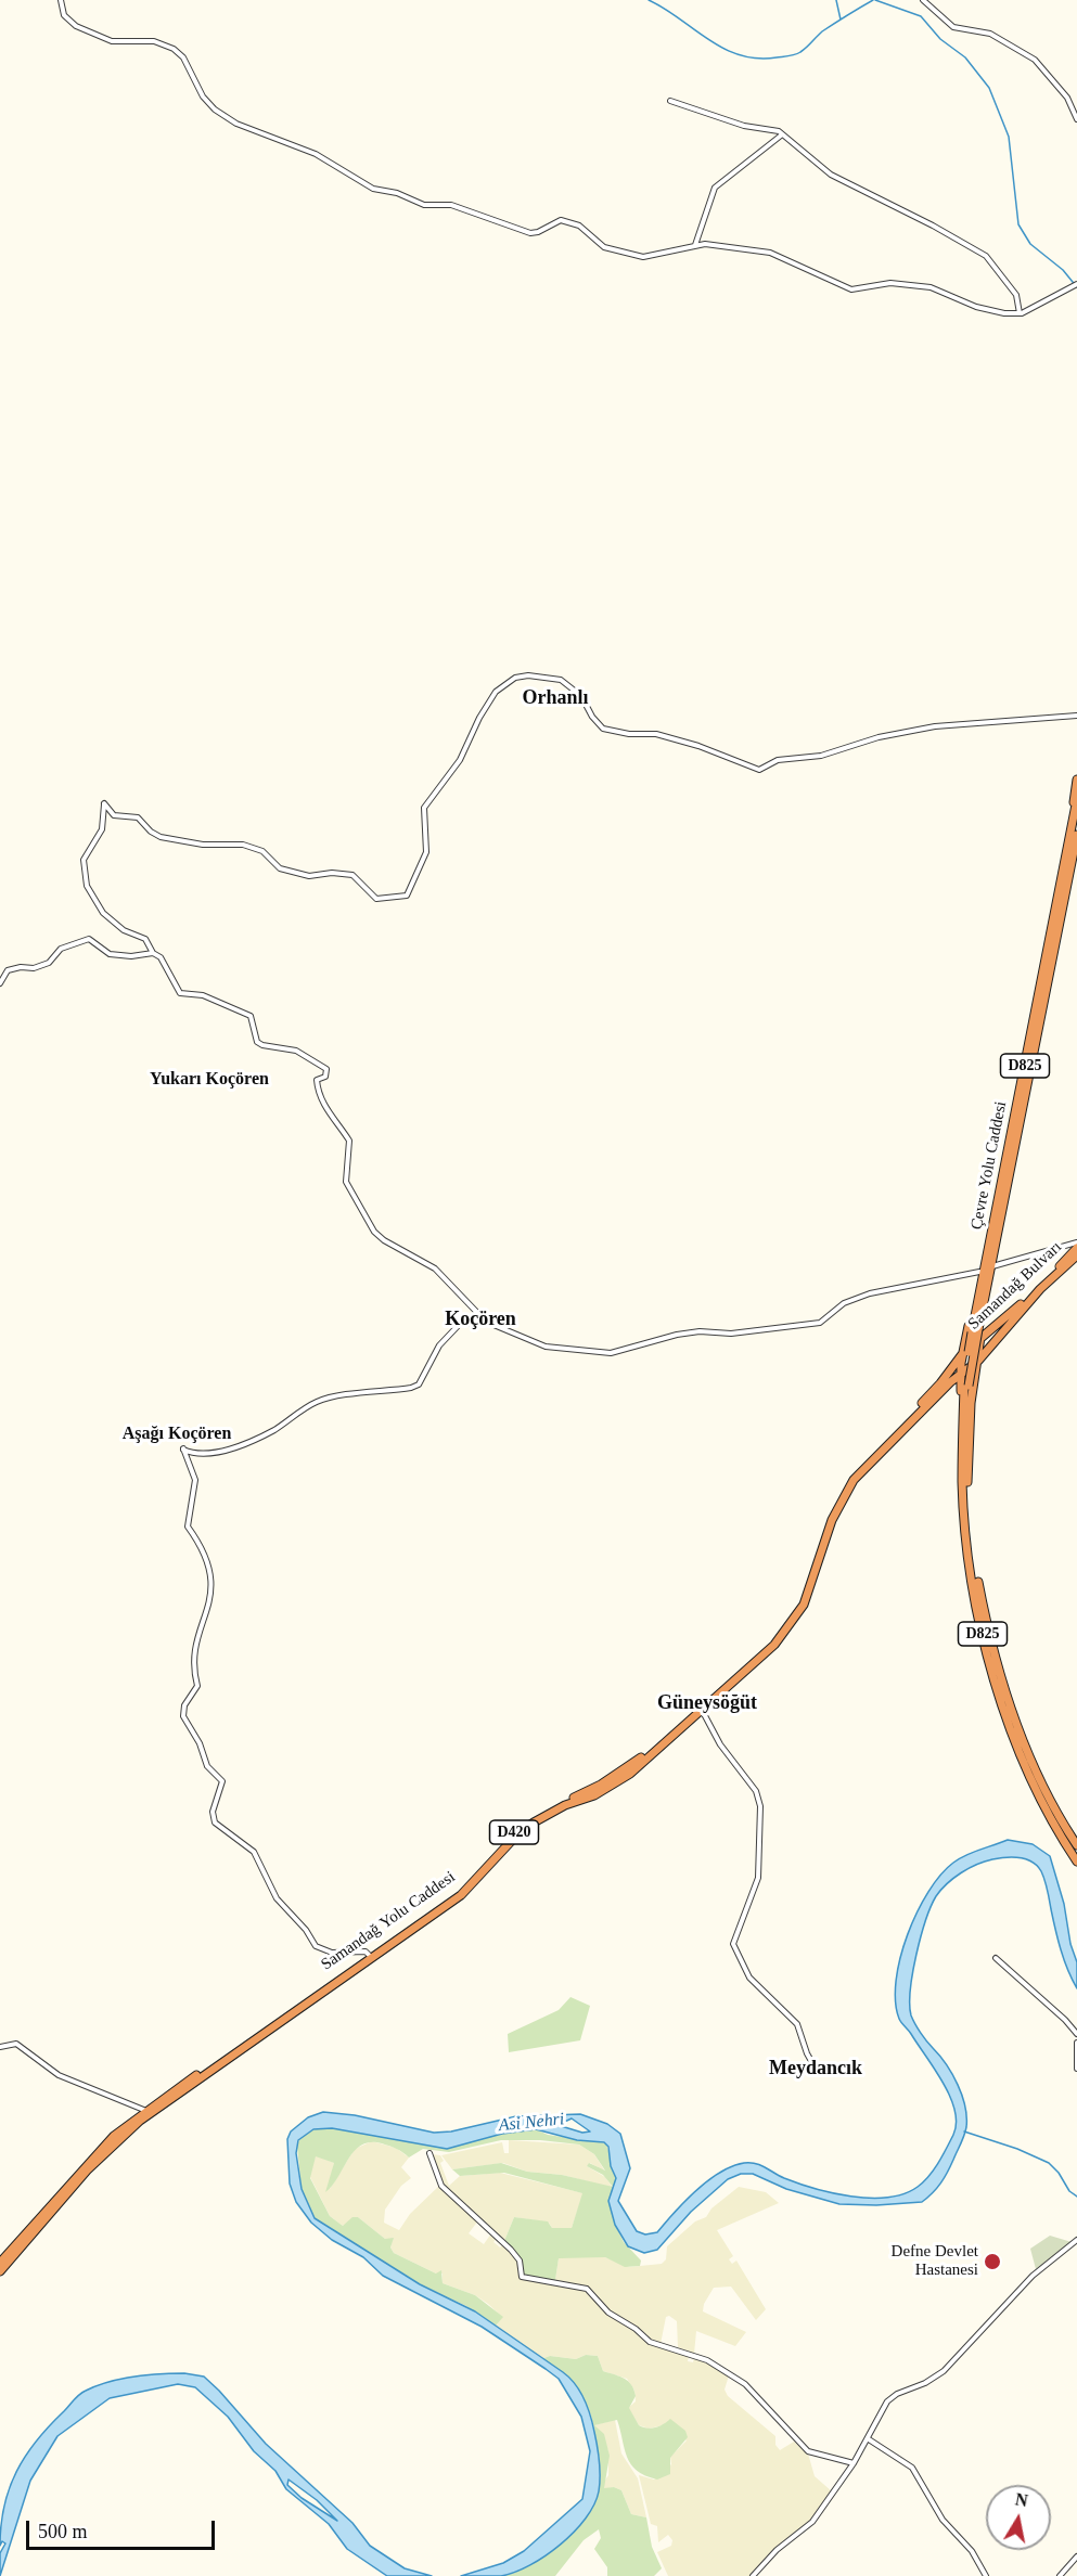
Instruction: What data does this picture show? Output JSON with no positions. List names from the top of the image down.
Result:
{
  "streets": {
    "highway": [
      "D825",
      "Çevre Yolu Caddesi",
      "Samandağ Bulvarı",
      "D420",
      "Samandağ Yolu Caddesi"
    ]
  },
  "crossings": [
    ["Samandağ Bulvarı", "D420"],
    ["D420", "Samandağ Yolu Caddesi"]
  ],
  "districts": [
    "Orhanlı",
    "Yukarı Koçören",
    "Koçören",
    "Aşağı Koçören",
    "Güneysöğüt",
    "Meydancık"
  ],
  "water": ["Asi Nehri"],
  "places": ["Defne Devlet Hastanesi"],
  "scale_bar": "500 m",
  "north": "top"
}
